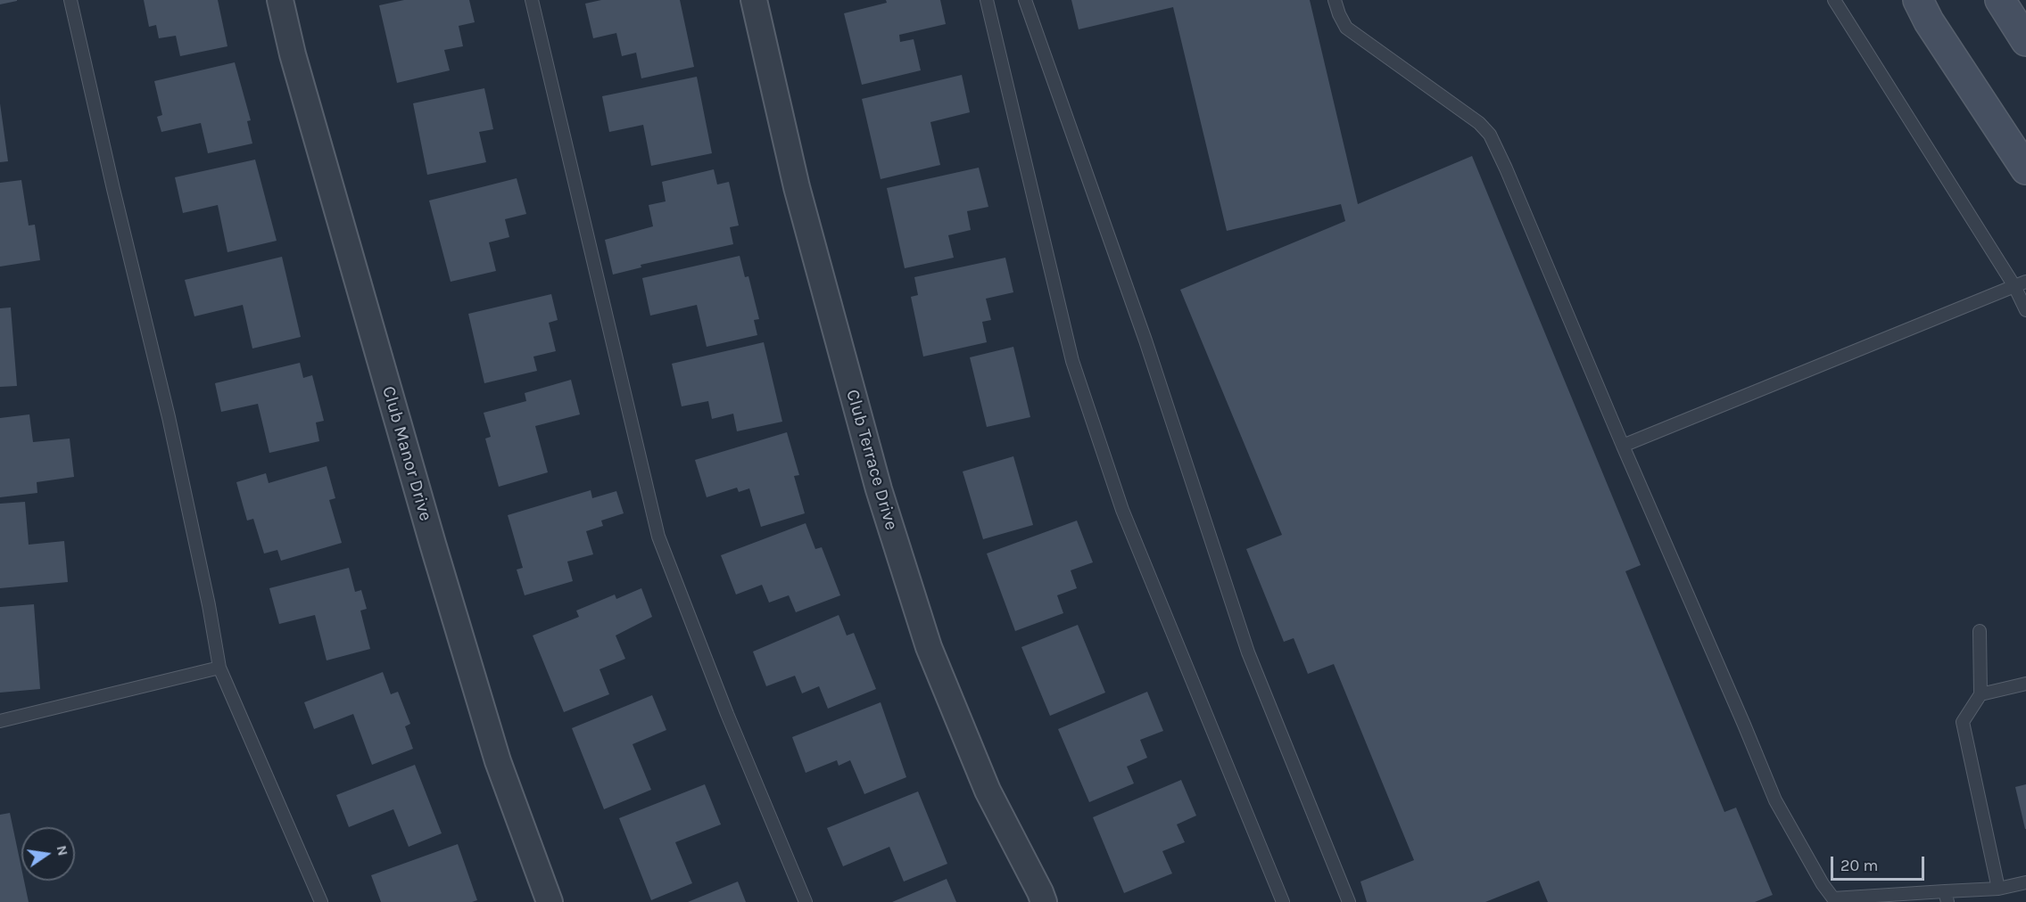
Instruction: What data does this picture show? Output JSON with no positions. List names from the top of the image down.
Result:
{
  "streets": {
    "street": ["Club Manor Drive", "Club Terrace Drive"]
  },
  "scale_bar": "20 m",
  "north": "right"
}
